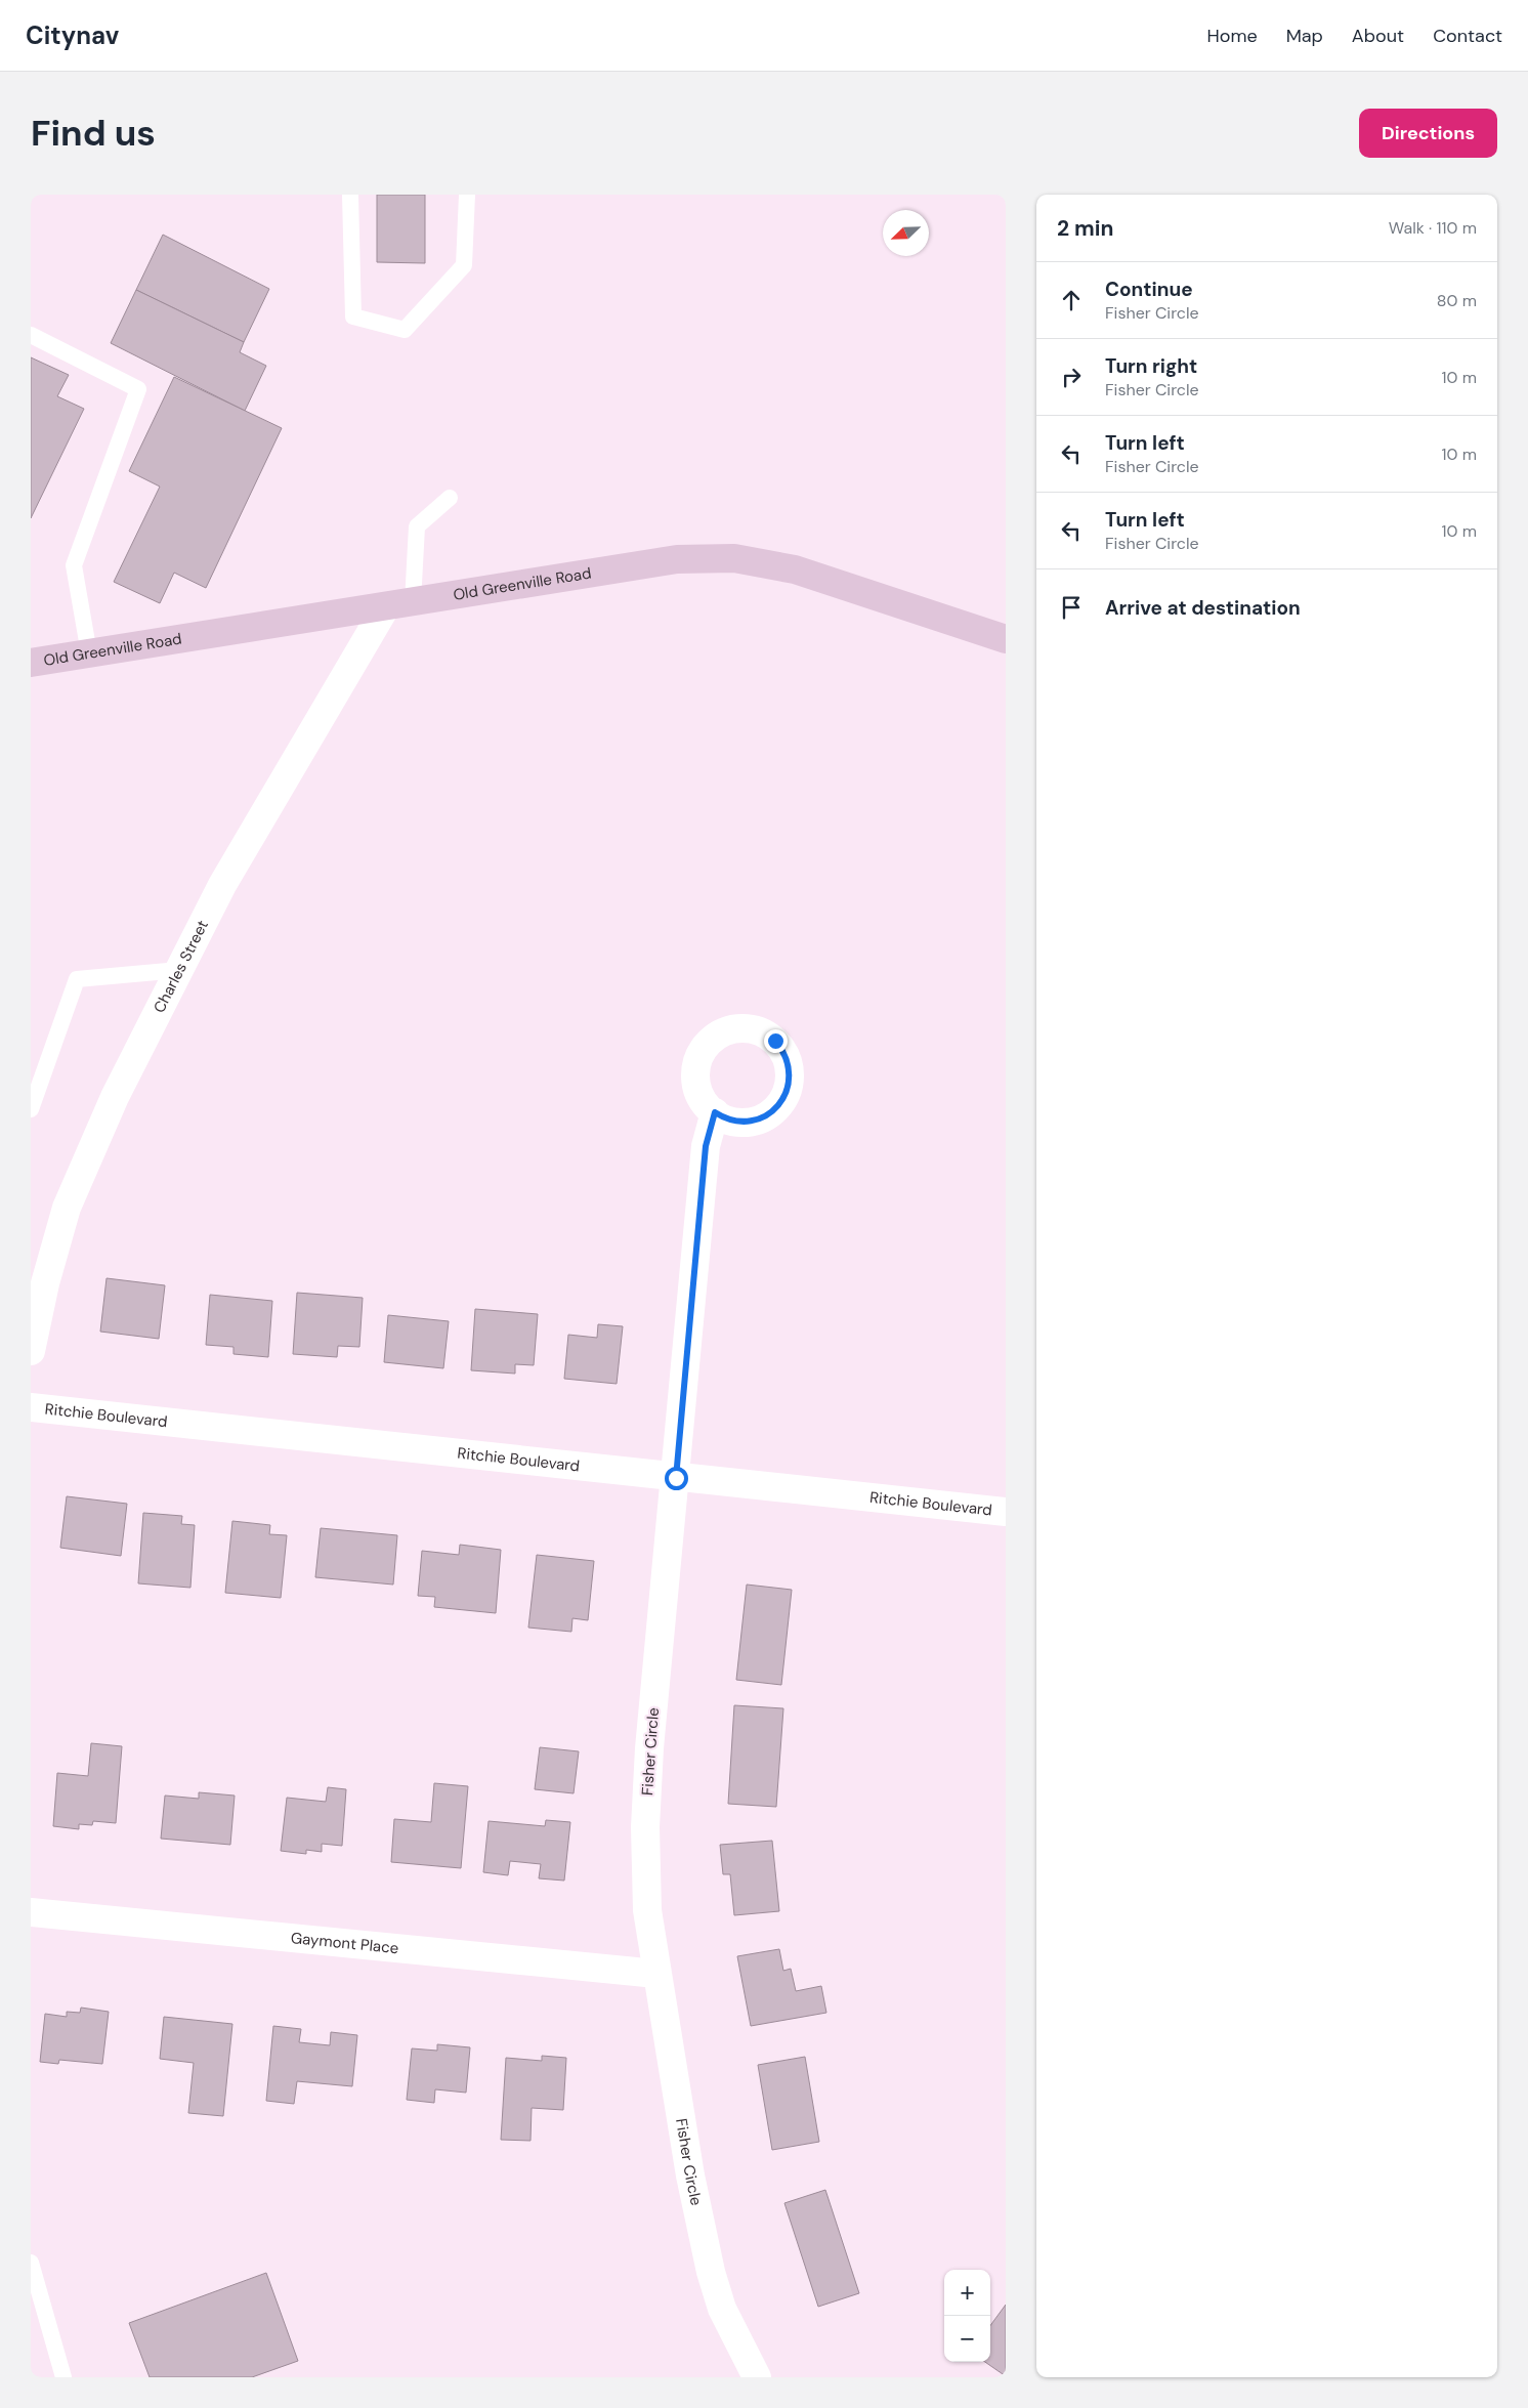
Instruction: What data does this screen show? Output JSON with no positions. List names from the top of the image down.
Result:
{
  "streets": {
    "main road": ["Old Greenville Road"],
    "street": [
      "Charles Street",
      "Ritchie Boulevard",
      "Fisher Circle",
      "Gaymont Place"
    ]
  },
  "crossings": [
    ["Old Greenville Road", "Charles Street"],
    ["Ritchie Boulevard", "Fisher Circle"],
    ["Fisher Circle", "Gaymont Place"]
  ],
  "north": "bottom left",
  "page": {
    "header": "Citynav",
    "nav": [
      "Home",
      "Map",
      "About",
      "Contact"
    ],
    "buttons": "Directions",
    "title": "Find us",
    "heading": ["2 min", "Walk · 110 m"],
    "list": [
      ["Continue", "Fisher Circle", "80 m"],
      ["Turn right", "Fisher Circle", "10 m"],
      ["Turn left", "Fisher Circle", "10 m"],
      ["Turn left", "Fisher Circle", "10 m"],
      "Arrive at destination"
    ],
    "map_buttons": ["+", "−"]
  }
}
